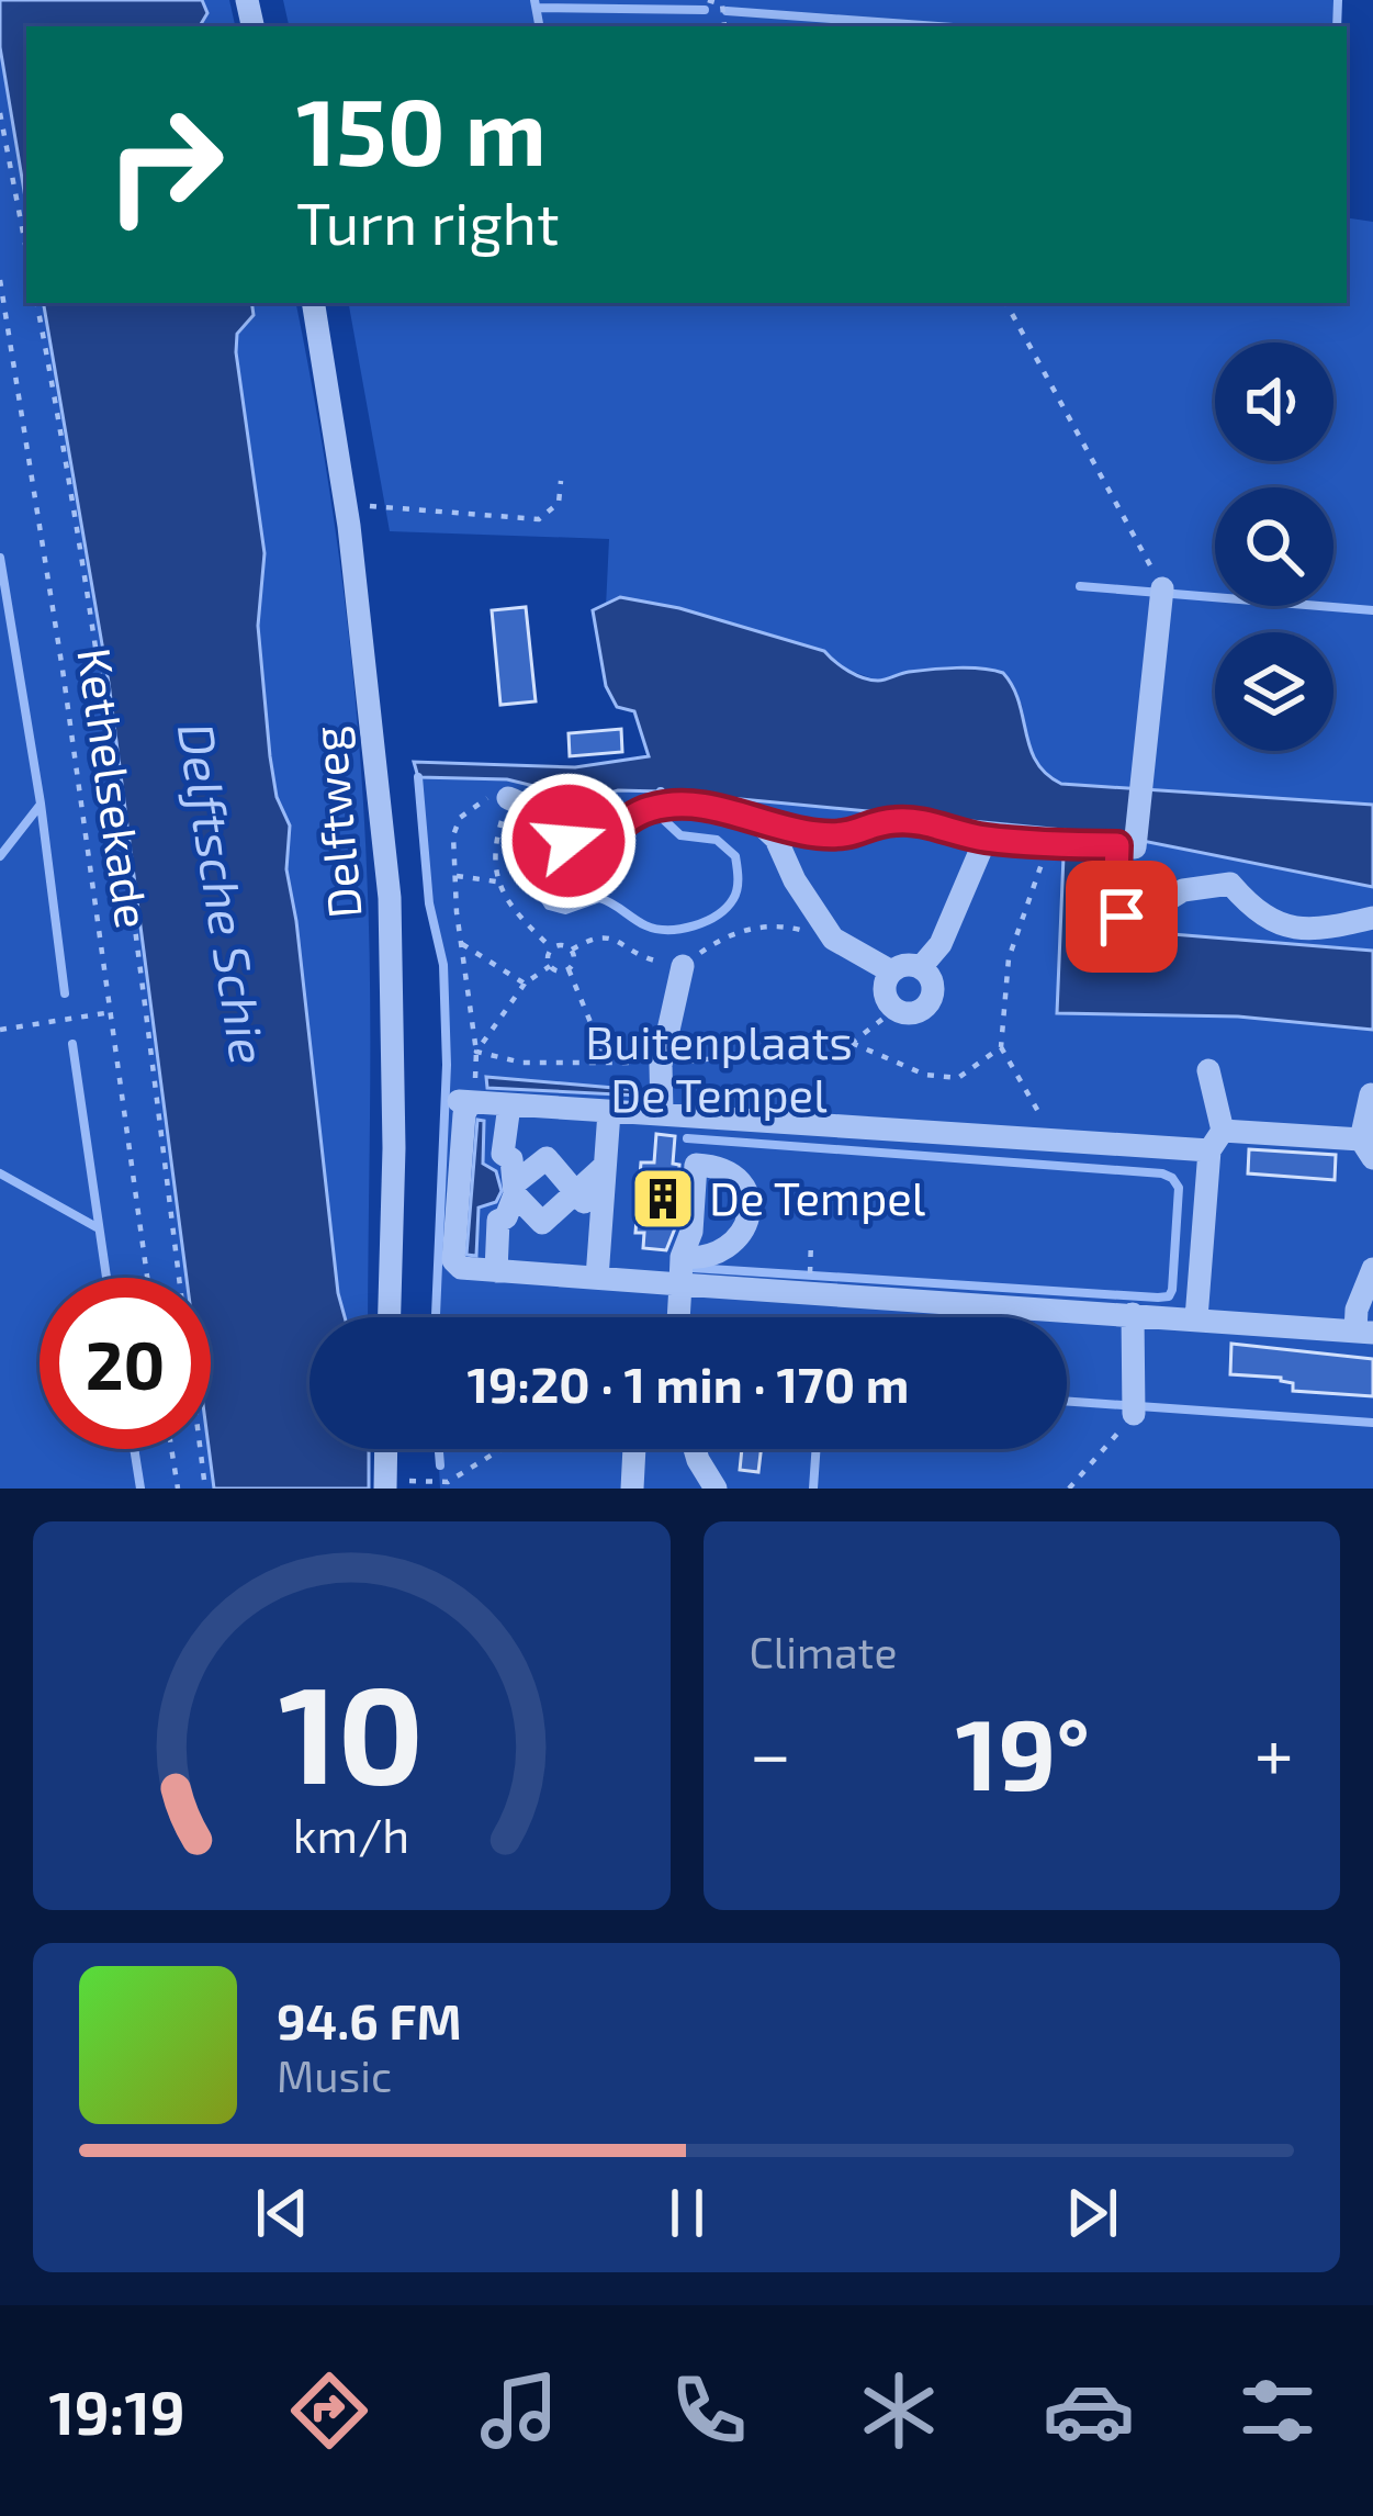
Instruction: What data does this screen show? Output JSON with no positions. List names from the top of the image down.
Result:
{
  "streets": {
    "street": ["Delftweg"],
    "path": ["Kethelsekade"]
  },
  "water": ["Delftsche Schie"],
  "parks": ["Buitenplaats De Tempel"],
  "places": {
    "building": ["De Tempel"]
  },
  "page": {
    "turn": ["150 m", "Turn right"],
    "limit": "20",
    "trip": "19:20 · 1 min · 170 m",
    "tile": "Climate",
    "heat": ["−", "19°", "+"],
    "song": ["94.6 FM", "Music"],
    "tabs": "19:19",
    "gauge": ["10", "km/h"]
  }
}
